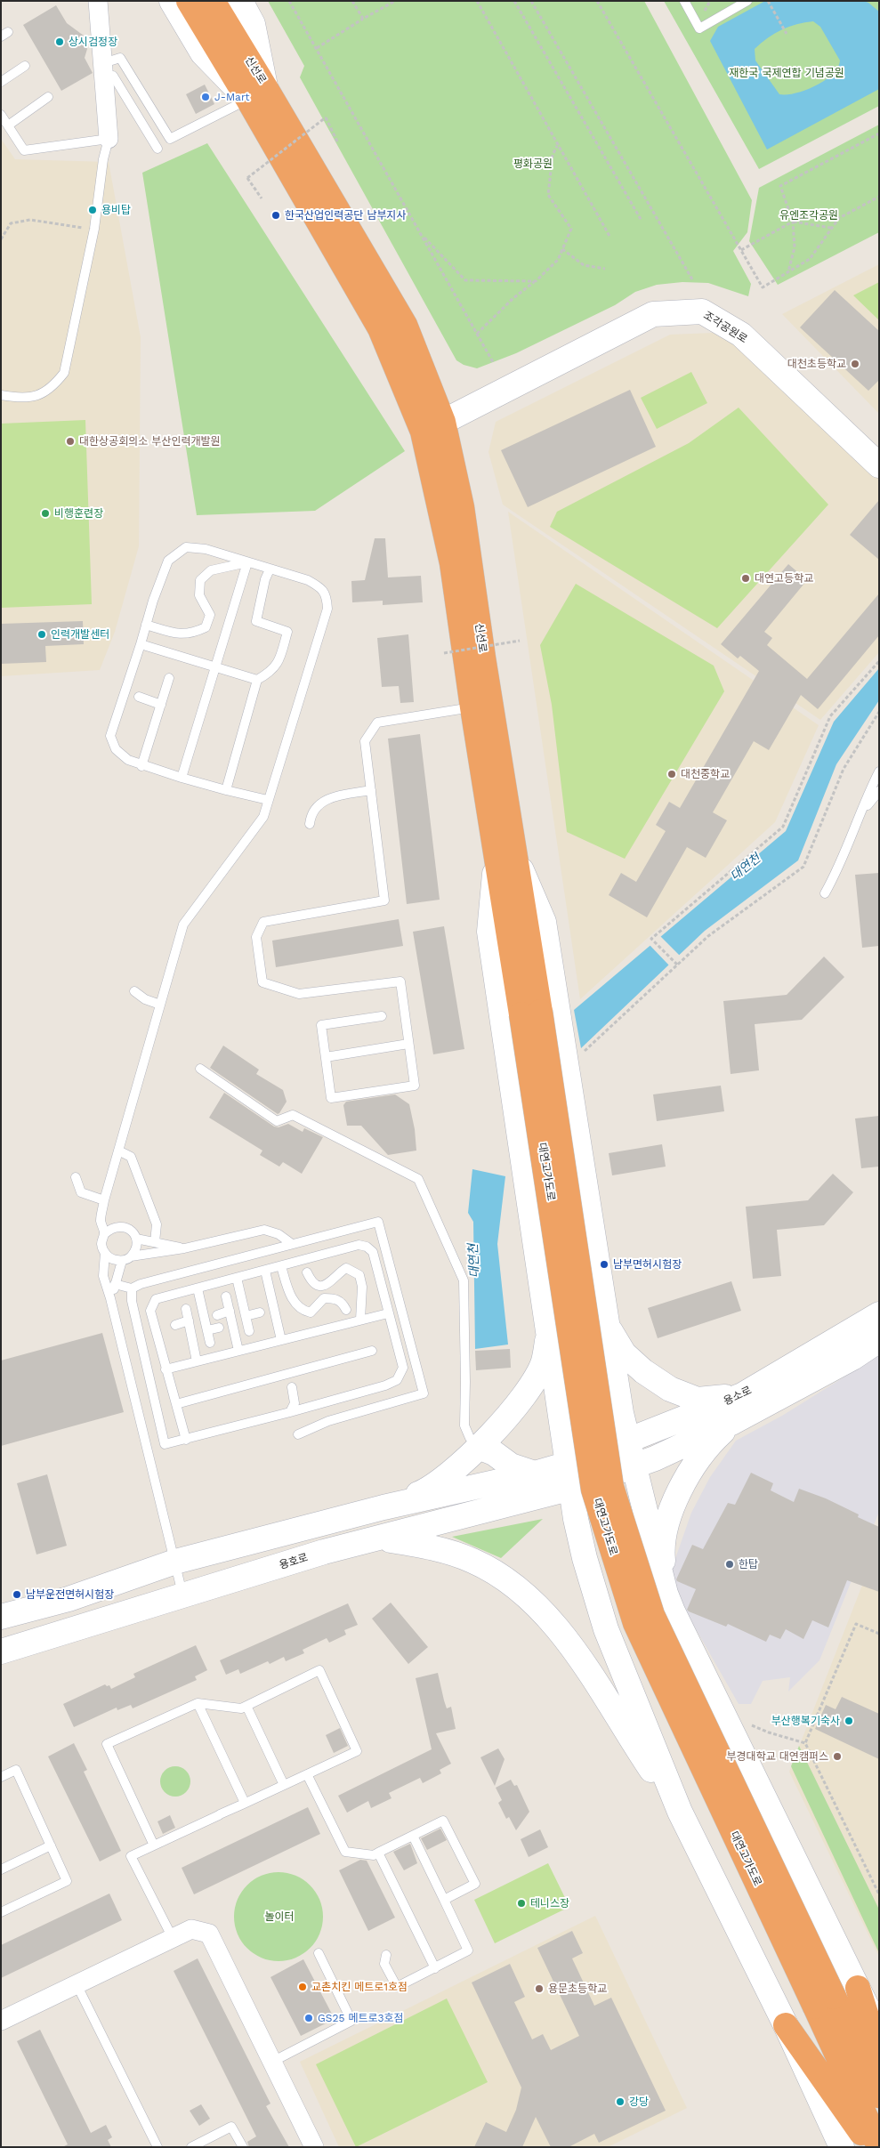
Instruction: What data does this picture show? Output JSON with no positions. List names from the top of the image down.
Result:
{
  "streets": {
    "highway": ["신선로", "대연고가도로"],
    "main road": ["조각공원로", "용소로", "용호로"]
  },
  "crossings": [
    ["신선로", "조각공원로"],
    ["신선로", "대연고가도로"],
    ["용소로", "용호로"]
  ],
  "water": ["대연천"],
  "parks": [
    "재한국 국제연합 기념공원",
    "평화공원",
    "유엔조각공원",
    "놀이터"
  ],
  "places": [
    "상시검정장",
    "J-Mart",
    "용비탑",
    "한국산업인력공단 남부지사",
    "대천초등학교",
    "대한상공회의소 부산인력개발원",
    "비행훈련장",
    "대연고등학교",
    "인력개발센터",
    "대천중학교",
    "남부면허시험장",
    "한탑",
    "남부운전면허시험장",
    "부산행복기숙사",
    "부경대학교 대연캠퍼스",
    "테니스장",
    "교촌치킨 메트로1호점",
    "용문초등학교",
    "GS25 메트로3호점",
    "강당"
  ]
}
